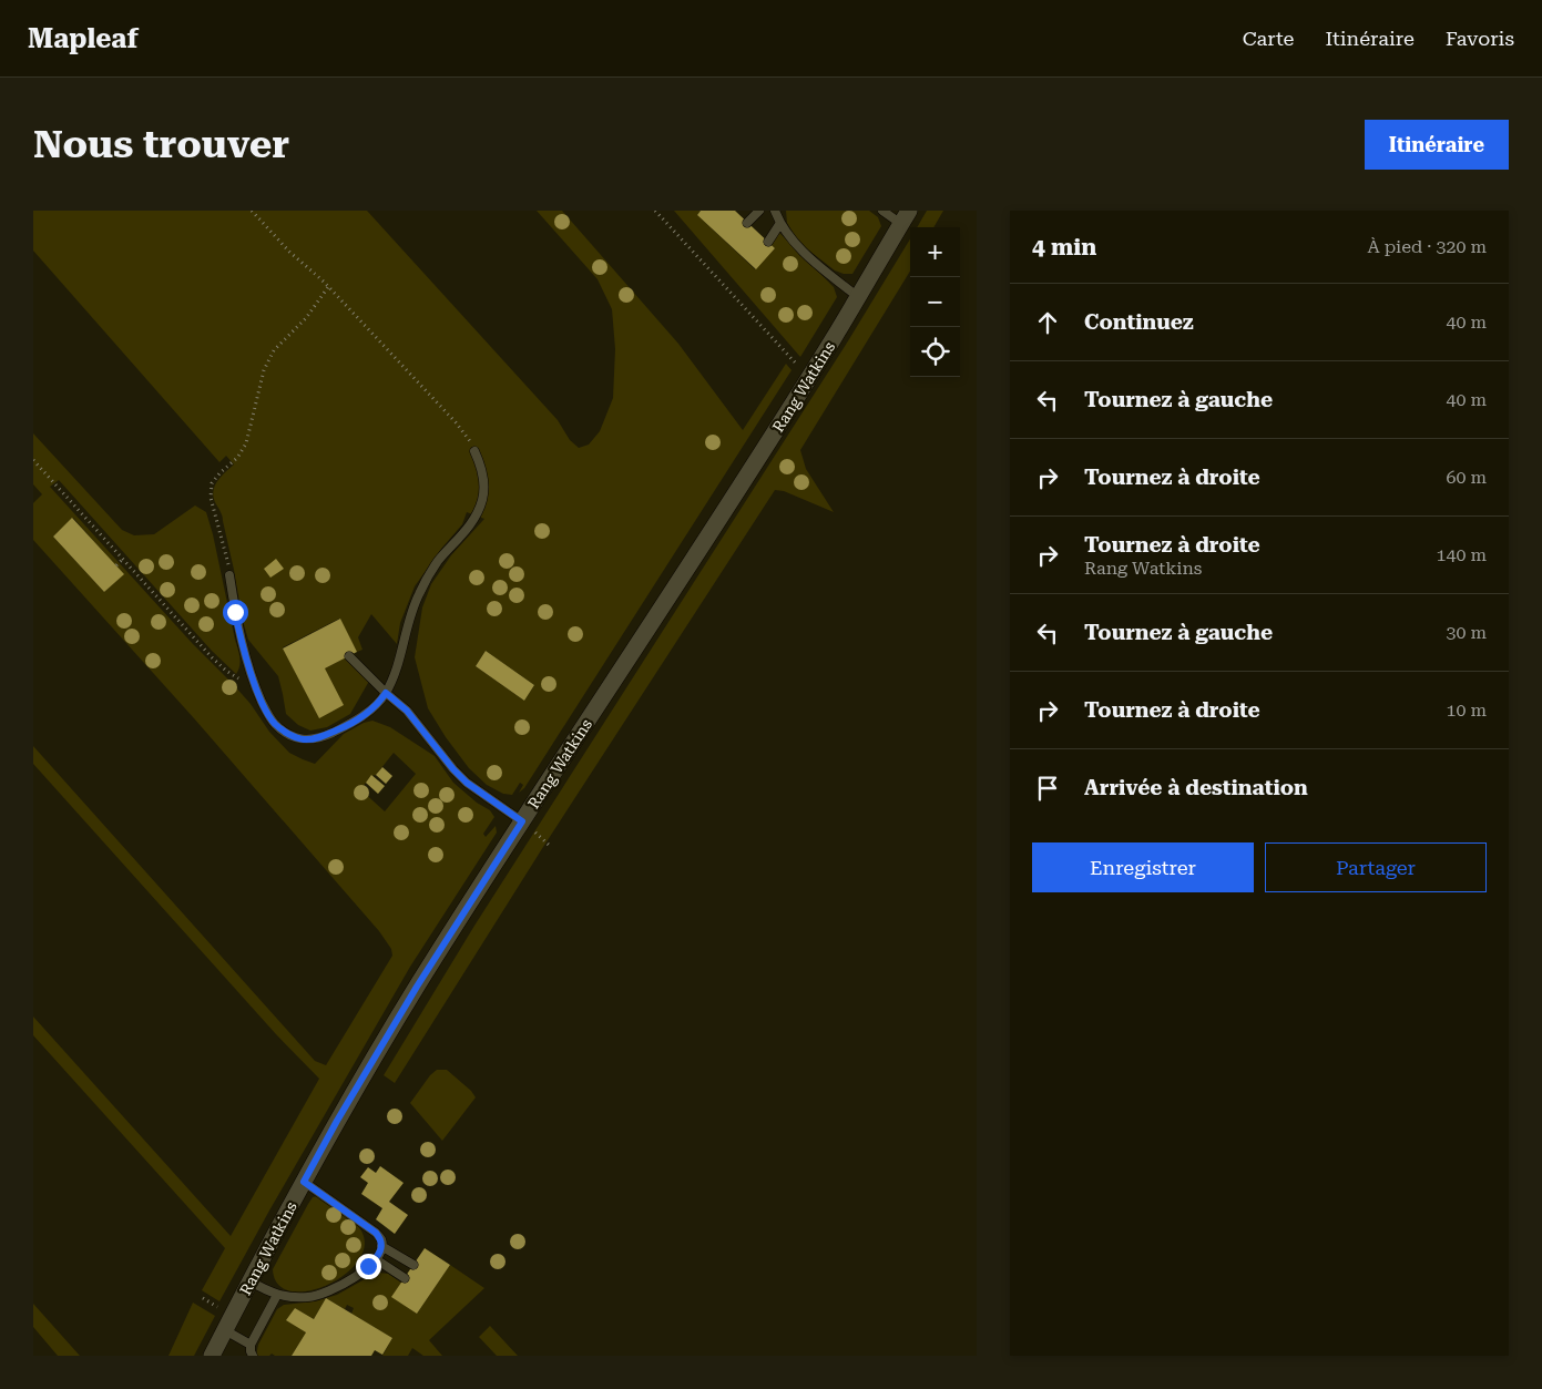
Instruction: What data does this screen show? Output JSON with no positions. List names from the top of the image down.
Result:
{
  "streets": {
    "street": ["Rang Watkins"]
  },
  "page": {
    "header": "Mapleaf",
    "nav": ["Carte", "Itinéraire", "Favoris"],
    "buttons": [
      "Itinéraire",
      ["Enregistrer", "Partager"]
    ],
    "title": "Nous trouver",
    "heading": ["4 min", "À pied · 320 m"],
    "map_buttons": ["+", "−"],
    "list": [
      ["Continuez", "40 m"],
      ["Tournez à gauche", "40 m"],
      ["Tournez à droite", "60 m"],
      ["Tournez à droite", "Rang Watkins", "140 m"],
      ["Tournez à gauche", "30 m"],
      ["Tournez à droite", "10 m"],
      "Arrivée à destination"
    ]
  }
}
